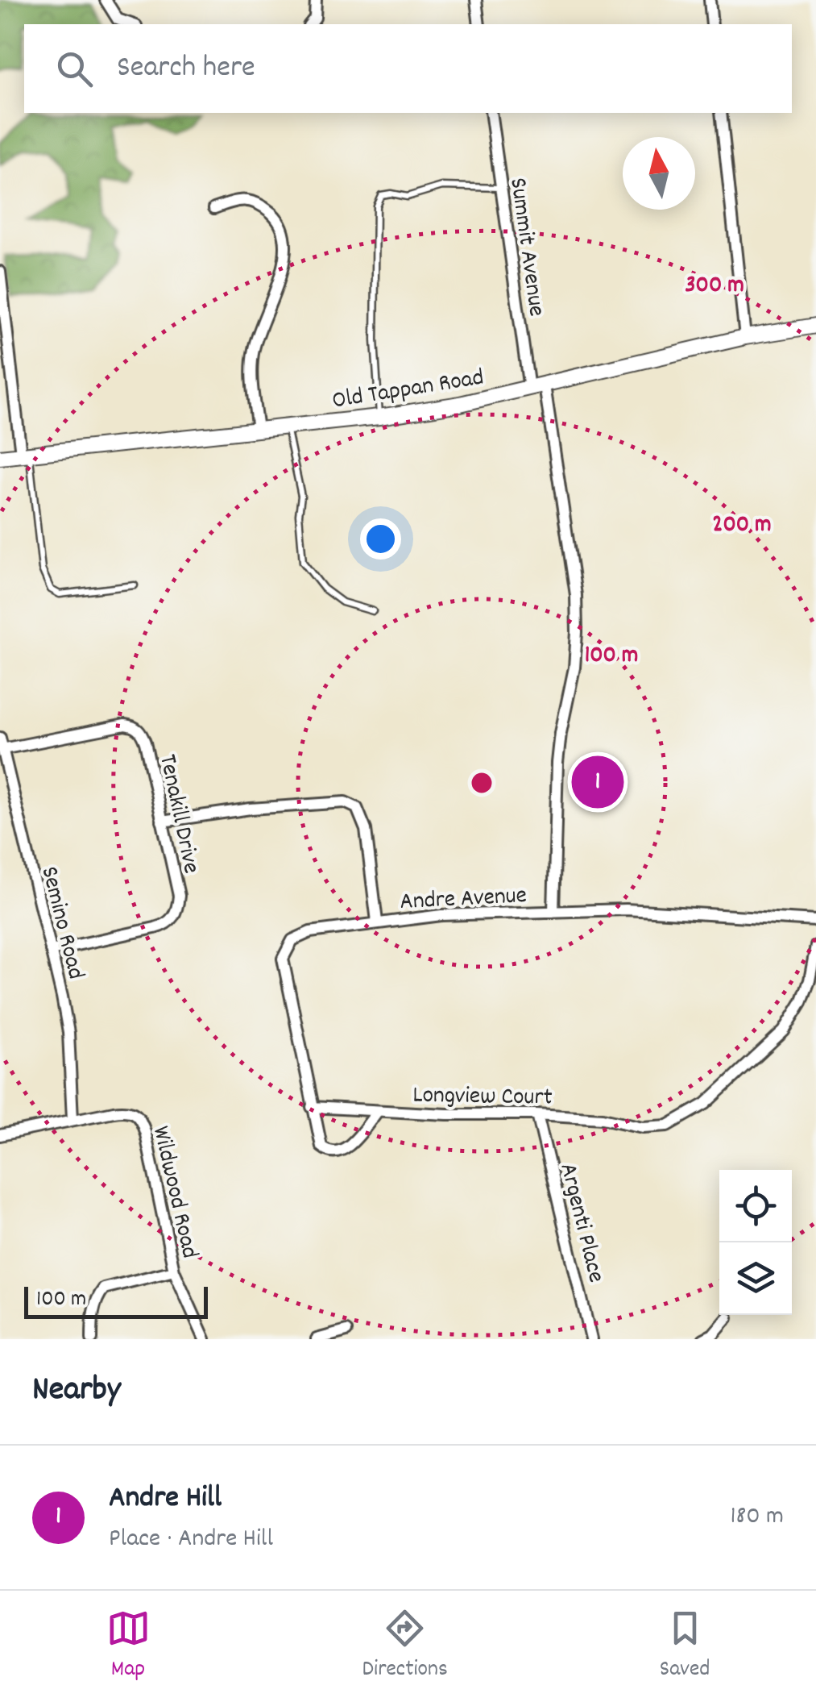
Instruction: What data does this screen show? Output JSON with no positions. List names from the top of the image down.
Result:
{
  "streets": {
    "main road": ["Old Tappan Road"],
    "street": [
      "Summit Avenue",
      "Tenakill Drive",
      "Andre Avenue",
      "Semino Road",
      "Longview Court",
      "Wildwood Road",
      "Argenti Place"
    ]
  },
  "crossings": [
    ["Summit Avenue", "Old Tappan Road"],
    ["Tenakill Drive", "Andre Avenue"],
    ["Tenakill Drive", "Semino Road"],
    ["Semino Road", "Wildwood Road"],
    ["Longview Court", "Argenti Place"]
  ],
  "scale_bar": "100 m",
  "north": "top",
  "page": {
    "search": "Search here",
    "pins": "1",
    "scale": "100 m",
    "heading": "Nearby",
    "list": [
      {
        "mark": "1",
        "name": "Andre Hill",
        "note": "Place · Andre Hill",
        "value": "180 m"
      }
    ],
    "nav": ["Map", "Directions", "Saved"]
  },
  "rings": ["300 m", "200 m", "100 m"]
}
